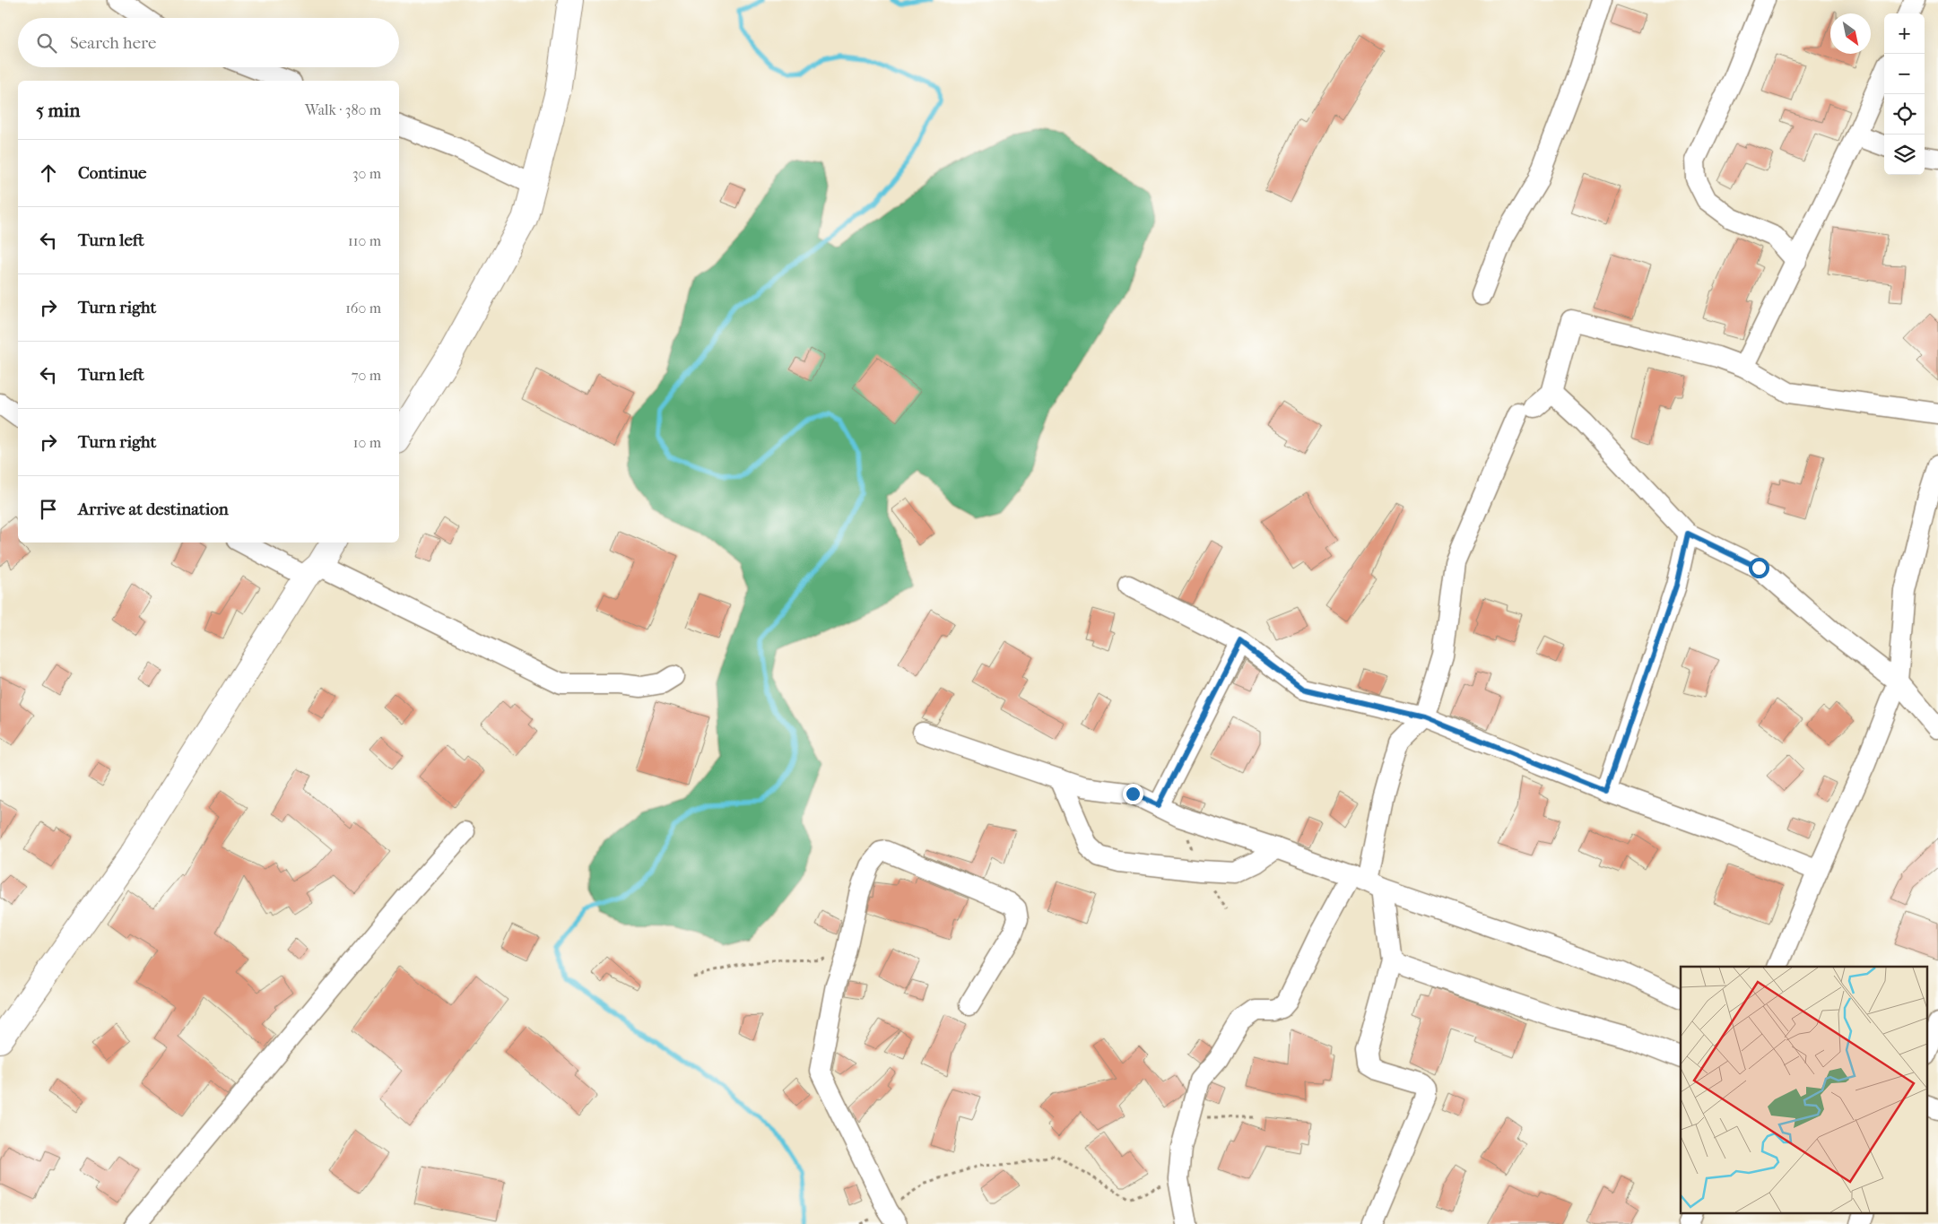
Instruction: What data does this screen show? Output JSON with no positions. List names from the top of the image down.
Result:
{
  "north": "bottom right",
  "page": {
    "map_buttons": ["+", "−"],
    "search": "Search here",
    "heading": ["5 min", "Walk · 380 m"],
    "list": [
      ["Continue", "30 m"],
      ["Turn left", "110 m"],
      ["Turn right", "160 m"],
      ["Turn left", "70 m"],
      ["Turn right", "10 m"],
      "Arrive at destination"
    ]
  }
}
